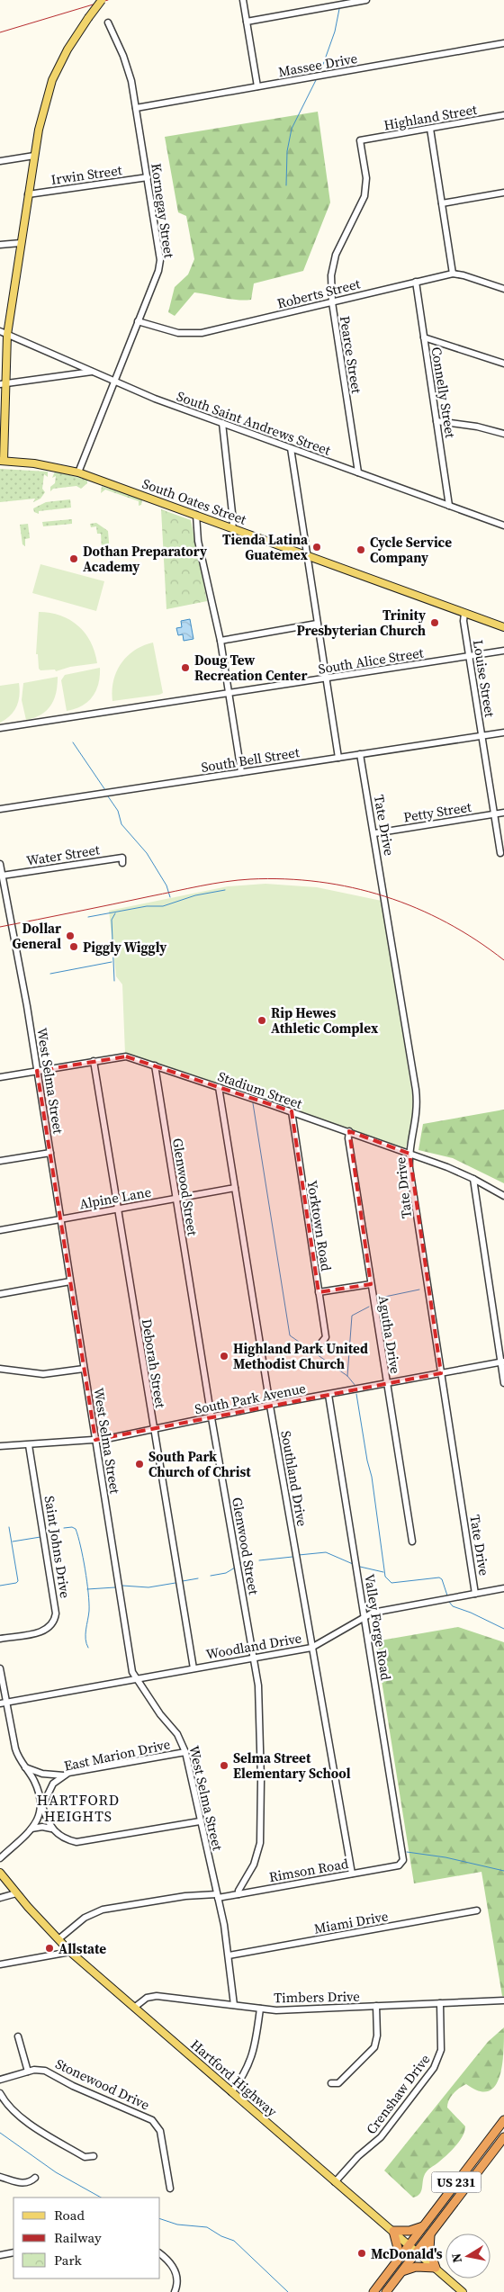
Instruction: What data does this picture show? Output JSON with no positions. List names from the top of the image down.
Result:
{
  "streets": {
    "highway": ["US 231"],
    "main road": ["South Oates Street", "Hartford Highway"],
    "street": [
      "Massee Drive",
      "Highland Street",
      "Irwin Street",
      "Kornegay Street",
      "Roberts Street",
      "Pearce Street",
      "Connelly Street",
      "South Saint Andrews Street",
      "South Alice Street",
      "Louise Street",
      "South Bell Street",
      "Petty Street",
      "Tate Drive",
      "Water Street",
      "West Selma Street",
      "Stadium Street",
      "Glenwood Street",
      "Alpine Lane",
      "Yorktown Road",
      "Agutha Drive",
      "Deborah Street",
      "South Park Avenue",
      "Southland Drive",
      "Saint Johns Drive",
      "Valley Forge Road",
      "Woodland Drive",
      "East Marion Drive",
      "Rimson Road",
      "Miami Drive",
      "Timbers Drive",
      "Stonewood Drive",
      "Crenshaw Drive"
    ]
  },
  "crossings": [
    ["Massee Drive", "Kornegay Street"],
    ["Highland Street", "Pearce Street"],
    ["Irwin Street", "Kornegay Street"],
    ["Kornegay Street", "Roberts Street"],
    ["Kornegay Street", "South Saint Andrews Street"],
    ["Kornegay Street", "South Oates Street"],
    ["Roberts Street", "Pearce Street"],
    ["Roberts Street", "Connelly Street"],
    ["Pearce Street", "South Saint Andrews Street"],
    ["Connelly Street", "South Saint Andrews Street"],
    ["South Oates Street", "Louise Street"],
    ["South Alice Street", "Louise Street"],
    ["Louise Street", "South Bell Street"],
    ["Louise Street", "Petty Street"],
    ["South Bell Street", "Tate Drive"],
    ["Petty Street", "Tate Drive"],
    ["Tate Drive", "Stadium Street"],
    ["Tate Drive", "South Park Avenue"],
    ["Tate Drive", "Woodland Drive"],
    ["Water Street", "West Selma Street"],
    ["West Selma Street", "Stadium Street"],
    ["West Selma Street", "Alpine Lane"],
    ["West Selma Street", "South Park Avenue"],
    ["West Selma Street", "Woodland Drive"],
    ["West Selma Street", "East Marion Drive"],
    ["West Selma Street", "Rimson Road"],
    ["West Selma Street", "Miami Drive"],
    ["West Selma Street", "Timbers Drive"],
    ["Stadium Street", "Glenwood Street"],
    ["Stadium Street", "Yorktown Road"],
    ["Stadium Street", "Agutha Drive"],
    ["Stadium Street", "Deborah Street"],
    ["Stadium Street", "Southland Drive"],
    ["Glenwood Street", "Alpine Lane"],
    ["Glenwood Street", "South Park Avenue"],
    ["Glenwood Street", "Woodland Drive"],
    ["Glenwood Street", "Rimson Road"],
    ["Alpine Lane", "Deborah Street"],
    ["Alpine Lane", "Southland Drive"],
    ["Agutha Drive", "South Park Avenue"],
    ["Deborah Street", "South Park Avenue"],
    ["Deborah Street", "Woodland Drive"],
    ["South Park Avenue", "Southland Drive"],
    ["South Park Avenue", "Saint Johns Drive"],
    ["South Park Avenue", "Valley Forge Road"],
    ["Southland Drive", "Woodland Drive"],
    ["Southland Drive", "Rimson Road"],
    ["Valley Forge Road", "Woodland Drive"],
    ["Valley Forge Road", "Rimson Road"],
    ["Rimson Road", "Hartford Highway"],
    ["Timbers Drive", "Hartford Highway"],
    ["Timbers Drive", "Crenshaw Drive"],
    ["Hartford Highway", "Crenshaw Drive"],
    ["Hartford Highway", "US 231"]
  ],
  "districts": ["HARTFORD HEIGHTS"],
  "places": [
    "Tienda Latina Guatemex",
    "Cycle Service Company",
    "Dothan Preparatory Academy",
    "Trinity Presbyterian Church",
    "Doug Tew Recreation Center",
    "Dollar General",
    "Piggly Wiggly",
    "Rip Hewes Athletic Complex",
    "Highland Park United Methodist Church",
    "South Park Church of Christ",
    "Selma Street Elementary School",
    "Allstate",
    "McDonald's"
  ],
  "legend": ["Road", "Railway", "Park"],
  "north": "left"
}
